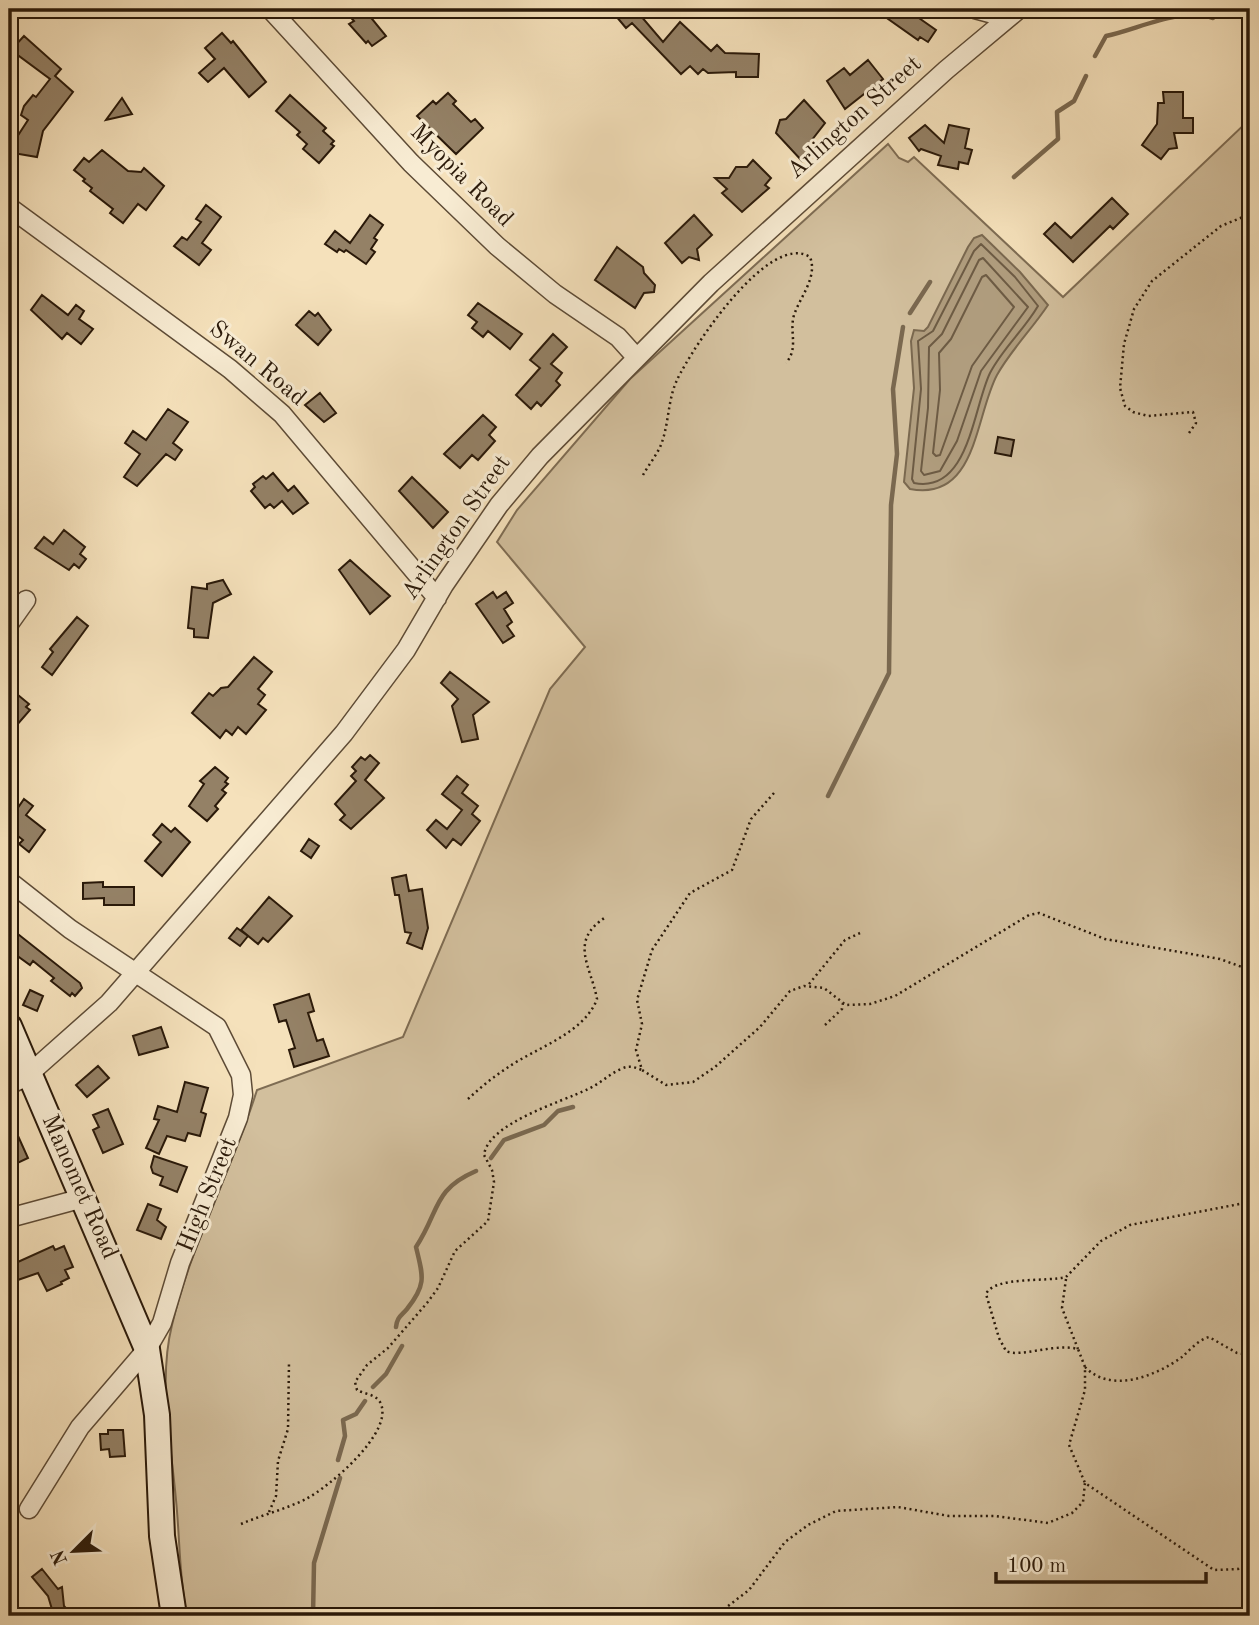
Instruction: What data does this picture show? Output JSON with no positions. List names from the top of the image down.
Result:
{
  "streets": {
    "main road": ["Manomet Road"],
    "street": [
      "Arlington Street",
      "Myopia Road",
      "Swan Road",
      "High Street"
    ]
  },
  "crossings": [
    ["Arlington Street", "Myopia Road"],
    ["Arlington Street", "Swan Road"],
    ["Arlington Street", "Manomet Road"],
    ["Arlington Street", "High Street"],
    ["Manomet Road", "High Street"]
  ],
  "scale_bar": "100 m",
  "north": "bottom left"
}
